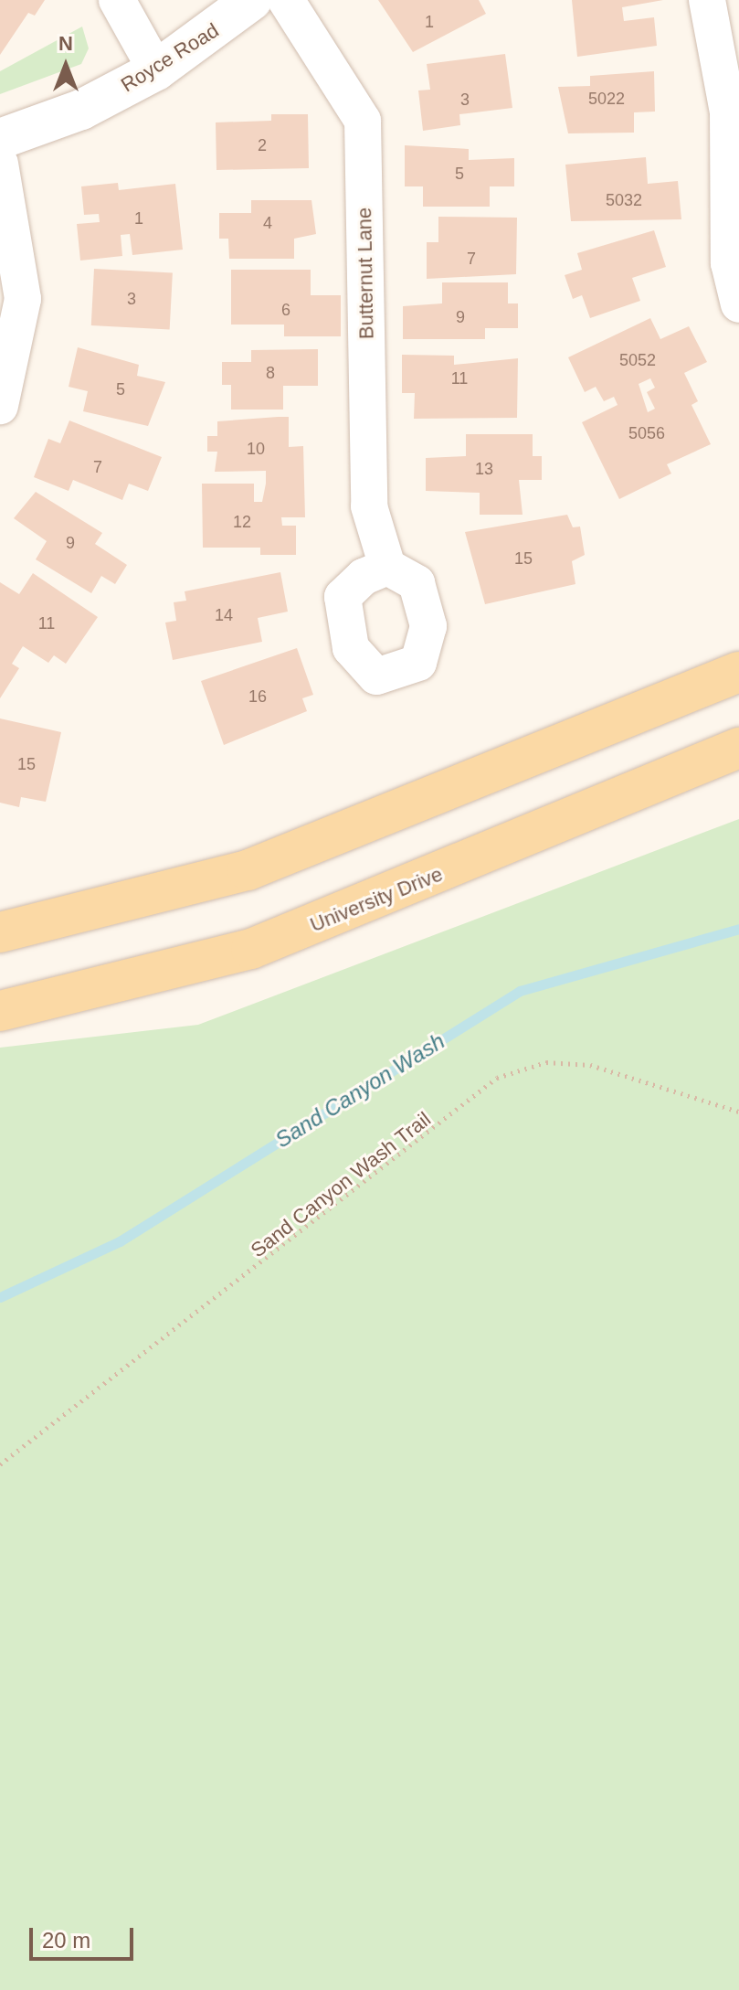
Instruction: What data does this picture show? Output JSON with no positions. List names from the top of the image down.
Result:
{
  "streets": {
    "main road": ["University Drive"],
    "street": ["Royce Road", "Butternut Lane"],
    "path": ["Sand Canyon Wash Trail"]
  },
  "water": ["Sand Canyon Wash"],
  "house_numbers": [
    "1",
    "5022",
    "3",
    "2",
    "5",
    "5032",
    "1",
    "4",
    "7",
    "3",
    "6",
    "9",
    "5052",
    "8",
    "11",
    "5",
    "5056",
    "10",
    "7",
    "13",
    "12",
    "9",
    "15",
    "14",
    "11",
    "16",
    "15"
  ],
  "scale_bar": "20 m",
  "north": "top"
}
